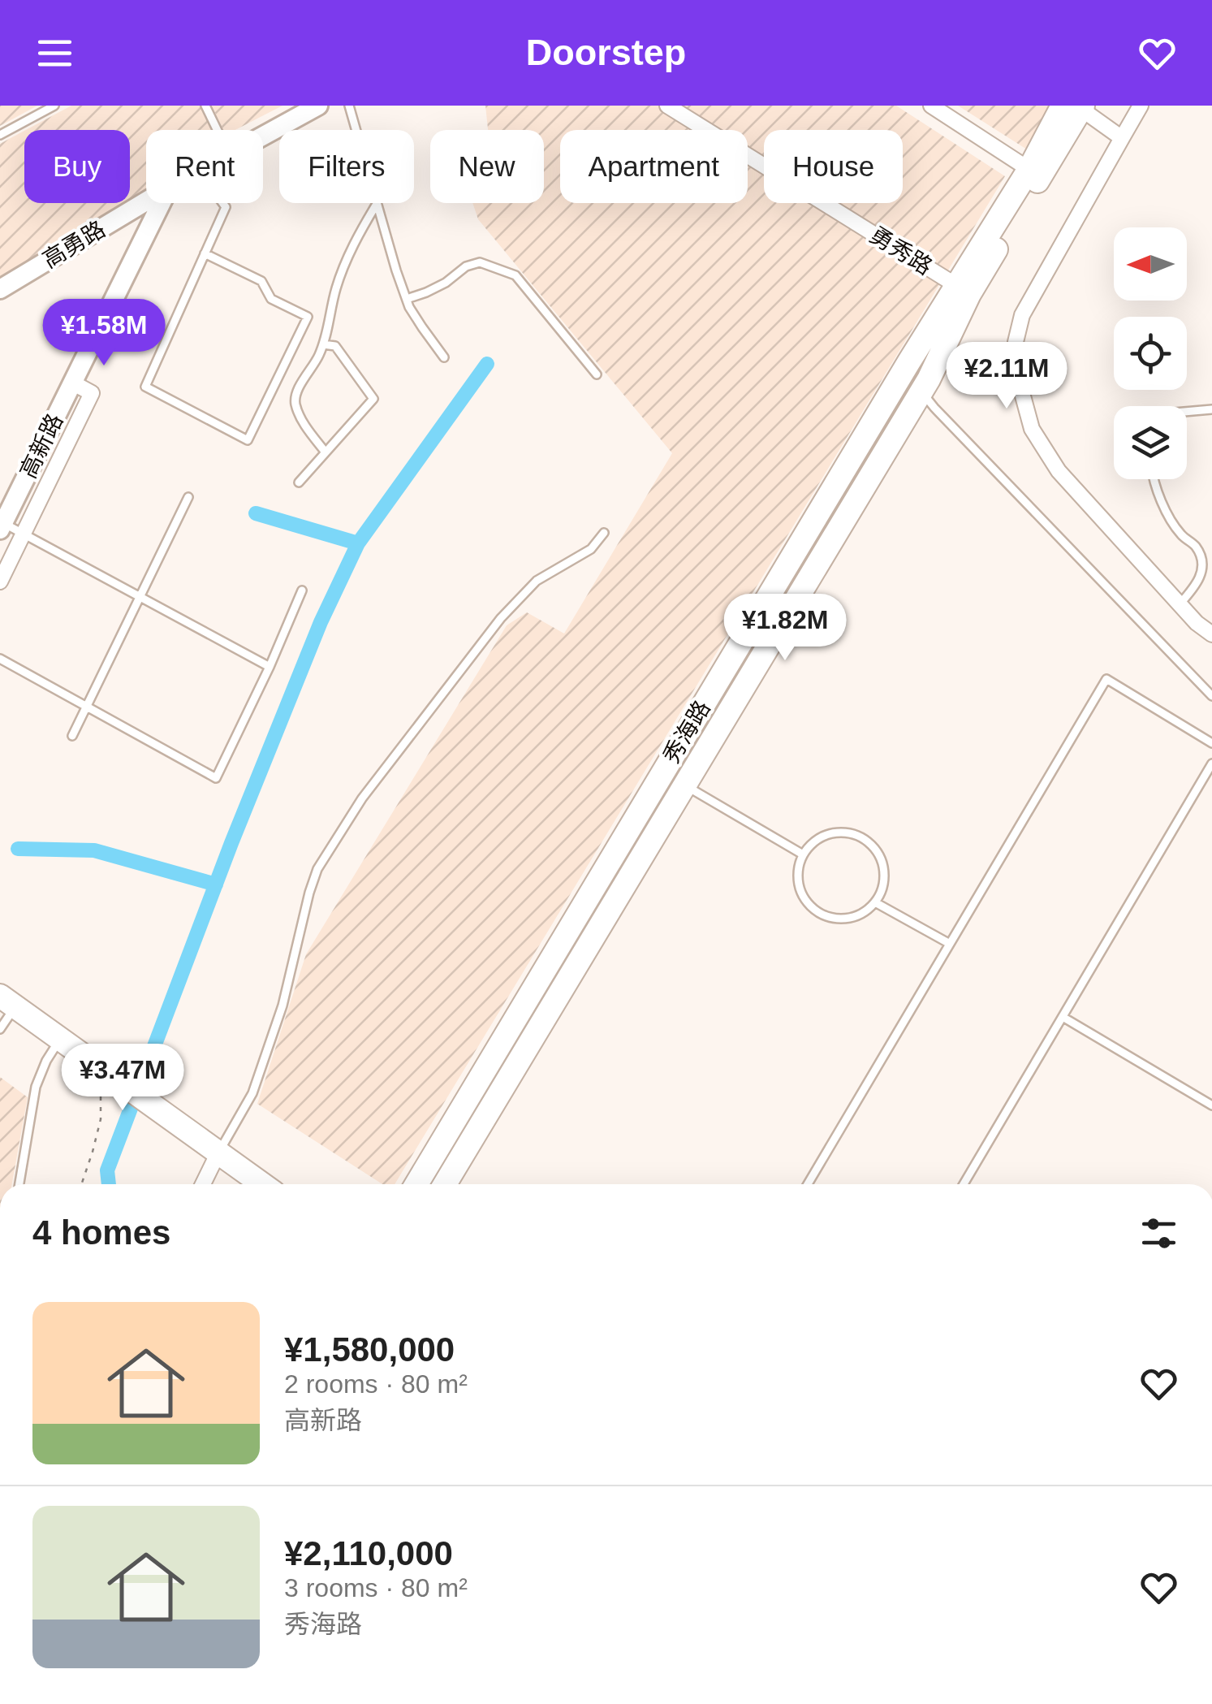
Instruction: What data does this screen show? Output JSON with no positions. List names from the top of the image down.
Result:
{
  "streets": {
    "main road": ["秀海路"],
    "street": ["高勇路", "勇秀路", "高新路"]
  },
  "crossings": [
    ["勇秀路", "秀海路"]
  ],
  "north": "left",
  "page": {
    "header": "Doorstep",
    "chip": [
      "Buy",
      "Rent",
      "Filters",
      "New",
      "Apartment",
      "House"
    ],
    "price": [
      "¥1.58M",
      "¥2.11M",
      "¥1.82M",
      "¥3.47M"
    ],
    "heading": "4 homes",
    "list": [
      {
        "name": "¥1,580,000",
        "note": "2 rooms · 80 m² · 高新路"
      },
      {
        "name": "¥2,110,000",
        "note": "3 rooms · 80 m² · 秀海路"
      }
    ]
  }
}
